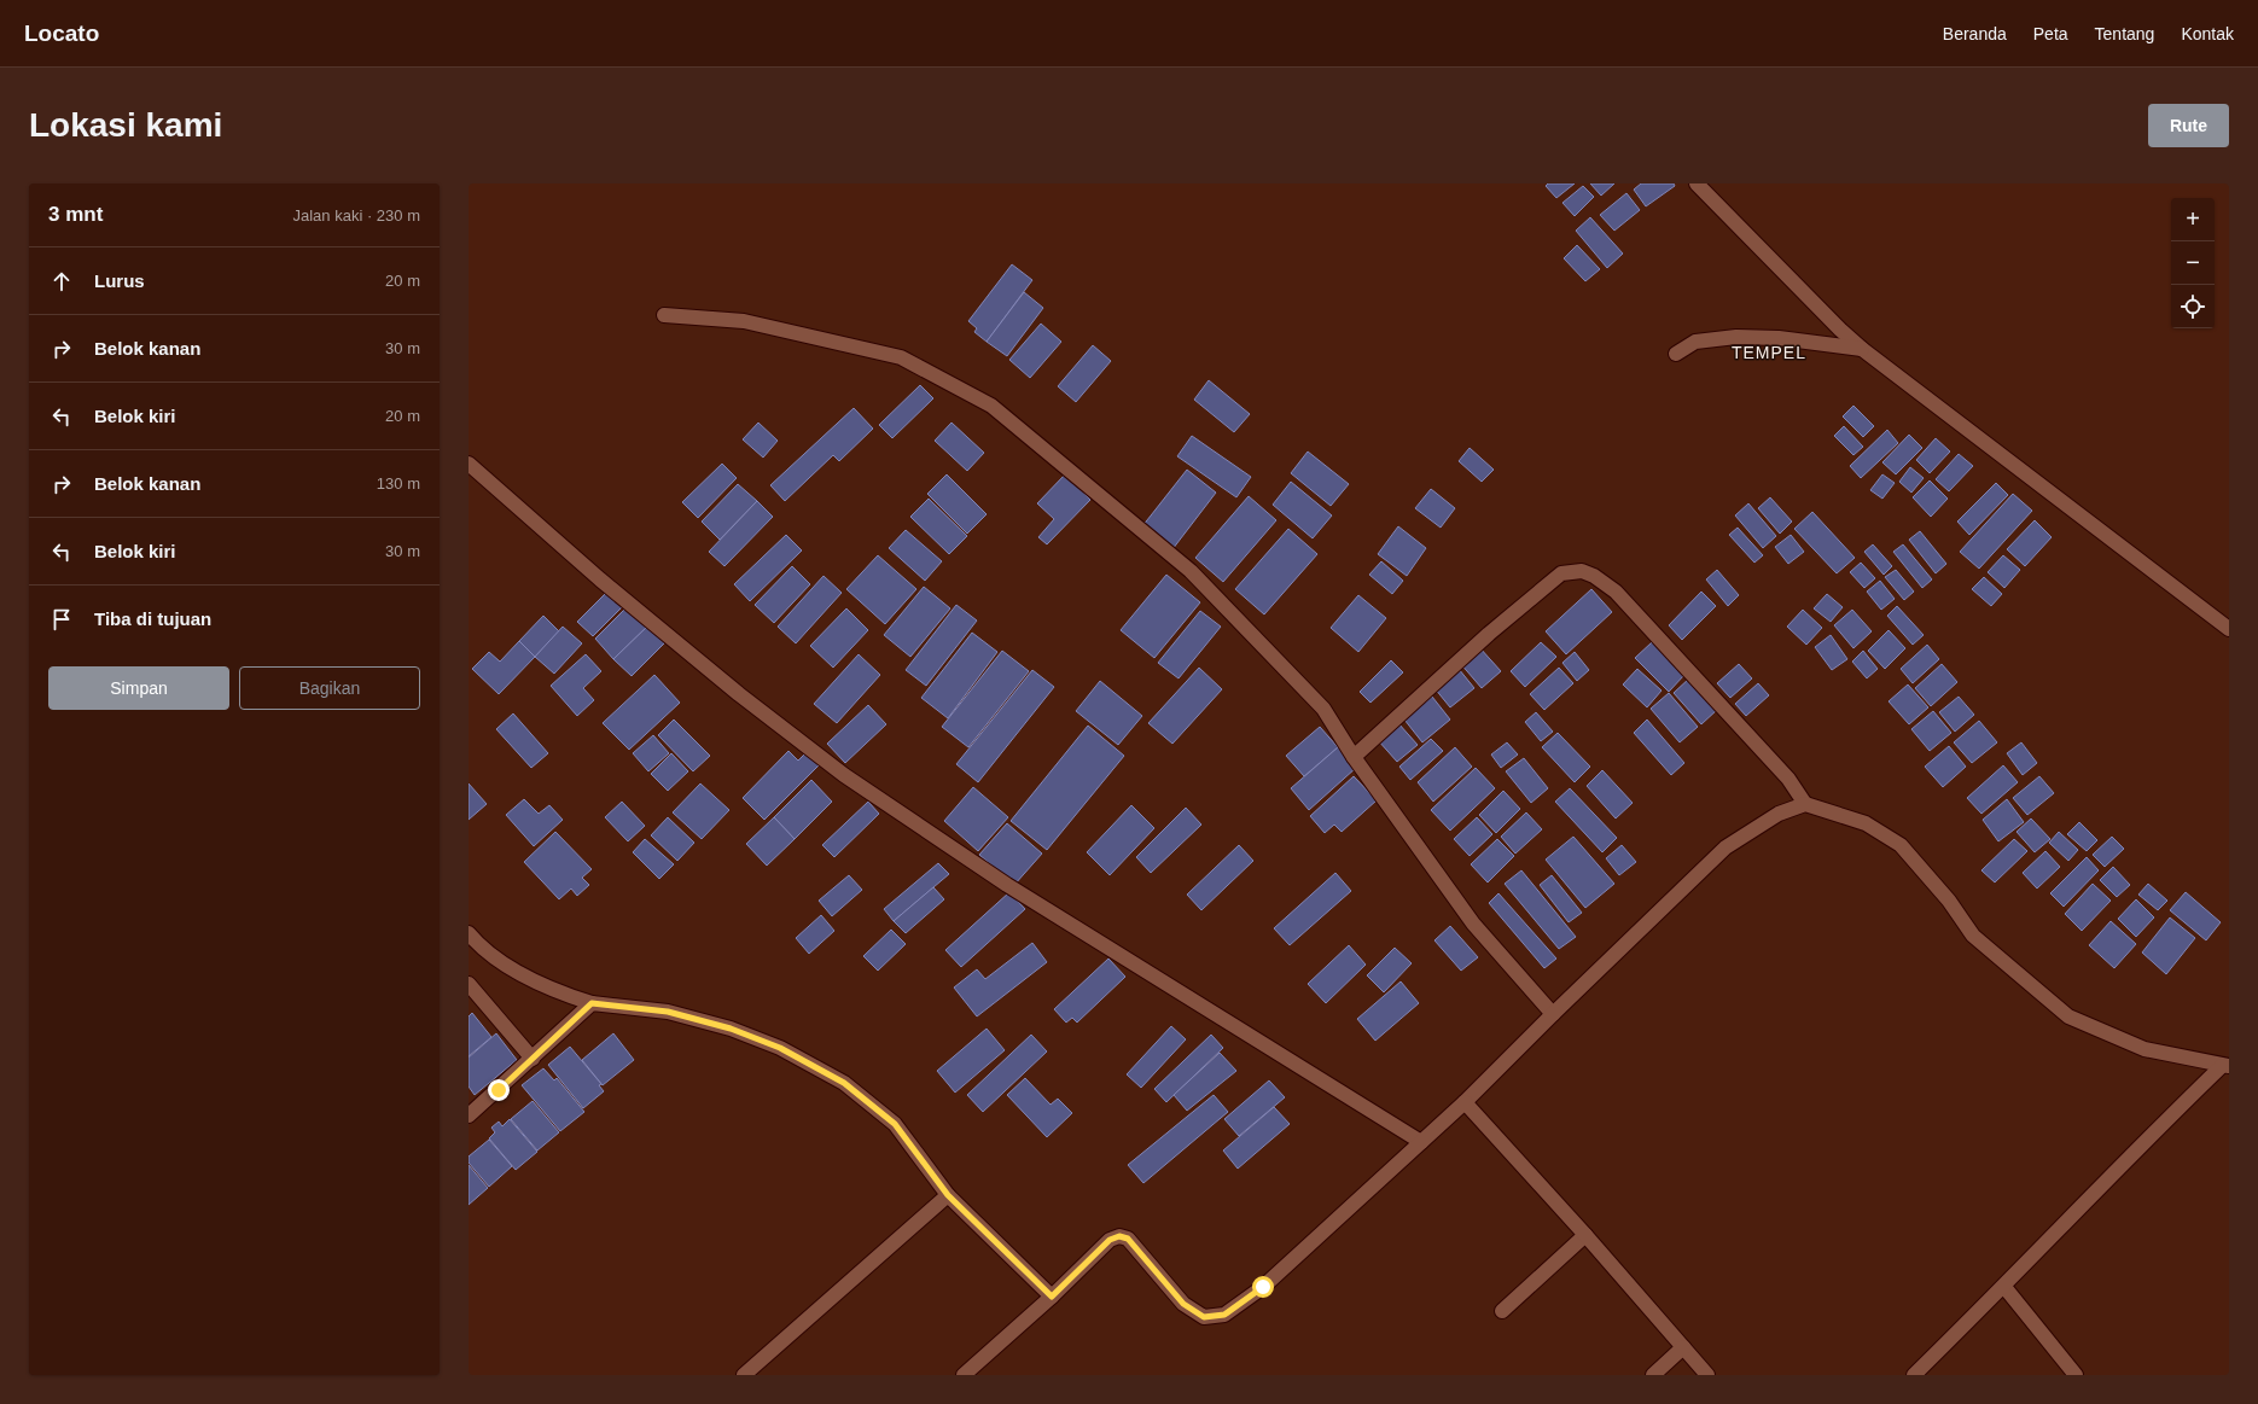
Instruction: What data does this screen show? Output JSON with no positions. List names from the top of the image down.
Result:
{
  "districts": ["TEMPEL"],
  "page": {
    "header": "Locato",
    "nav": [
      "Beranda",
      "Peta",
      "Tentang",
      "Kontak"
    ],
    "buttons": [
      "Rute",
      ["Simpan", "Bagikan"]
    ],
    "title": "Lokasi kami",
    "heading": ["3 mnt", "Jalan kaki · 230 m"],
    "map_buttons": ["+", "−"],
    "list": [
      ["Lurus", "20 m"],
      ["Belok kanan", "30 m"],
      ["Belok kiri", "20 m"],
      ["Belok kanan", "130 m"],
      ["Belok kiri", "30 m"],
      "Tiba di tujuan"
    ]
  }
}
